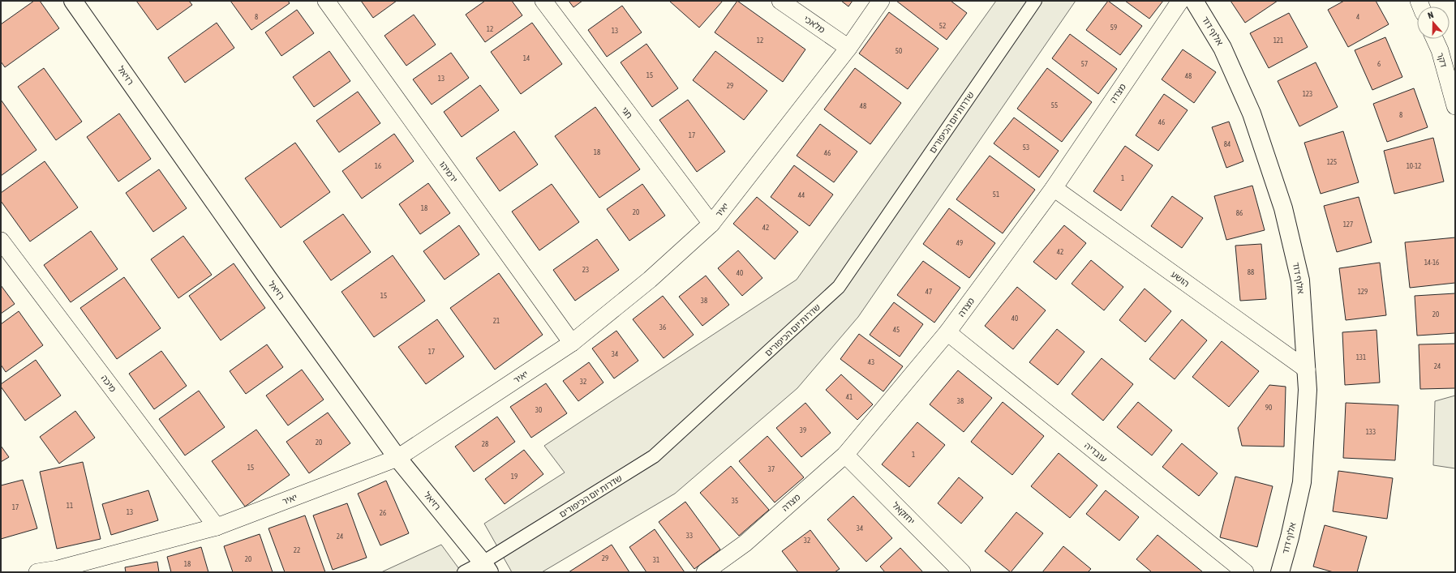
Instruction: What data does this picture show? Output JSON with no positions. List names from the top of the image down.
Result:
{
  "streets": {
    "street": [
      "מלאכי",
      "אלוף דוד",
      "דקר",
      "רזיאל",
      "מצדה",
      "חגי",
      "שדרות יום הכיפורים",
      "ירמיהו",
      "יאיר",
      "הושע",
      "מיכה",
      "עובדיה",
      "יחזקאל"
    ]
  },
  "crossings": [
    ["מלאכי", "יאיר"],
    ["אלוף דוד", "הושע"],
    ["רזיאל", "שדרות יום הכיפורים"],
    ["רזיאל", "יאיר"],
    ["מצדה", "הושע"],
    ["מצדה", "עובדיה"],
    ["מצדה", "יחזקאל"],
    ["חגי", "יאיר"],
    ["ירמיהו", "יאיר"],
    ["יאיר", "מיכה"]
  ],
  "house_numbers": [
    "8",
    "4",
    "52",
    "59",
    "12",
    "13",
    "12",
    "121",
    "50",
    "14",
    "57",
    "6",
    "15",
    "48",
    "13",
    "29",
    "123",
    "55",
    "48",
    "8",
    "46",
    "17",
    "84",
    "53",
    "18",
    "46",
    "125",
    "16",
    "10-12",
    "1",
    "51",
    "44",
    "18",
    "20",
    "86",
    "127",
    "42",
    "49",
    "42",
    "14-16",
    "23",
    "88",
    "40",
    "47",
    "129",
    "15",
    "38",
    "20",
    "40",
    "21",
    "36",
    "45",
    "17",
    "34",
    "131",
    "43",
    "24",
    "32",
    "41",
    "38",
    "90",
    "30",
    "39",
    "133",
    "20",
    "28",
    "1",
    "15",
    "37",
    "19",
    "35",
    "11",
    "17",
    "13",
    "26",
    "34",
    "33",
    "24",
    "32",
    "22",
    "29",
    "20",
    "31",
    "18"
  ],
  "north": "top"
}
